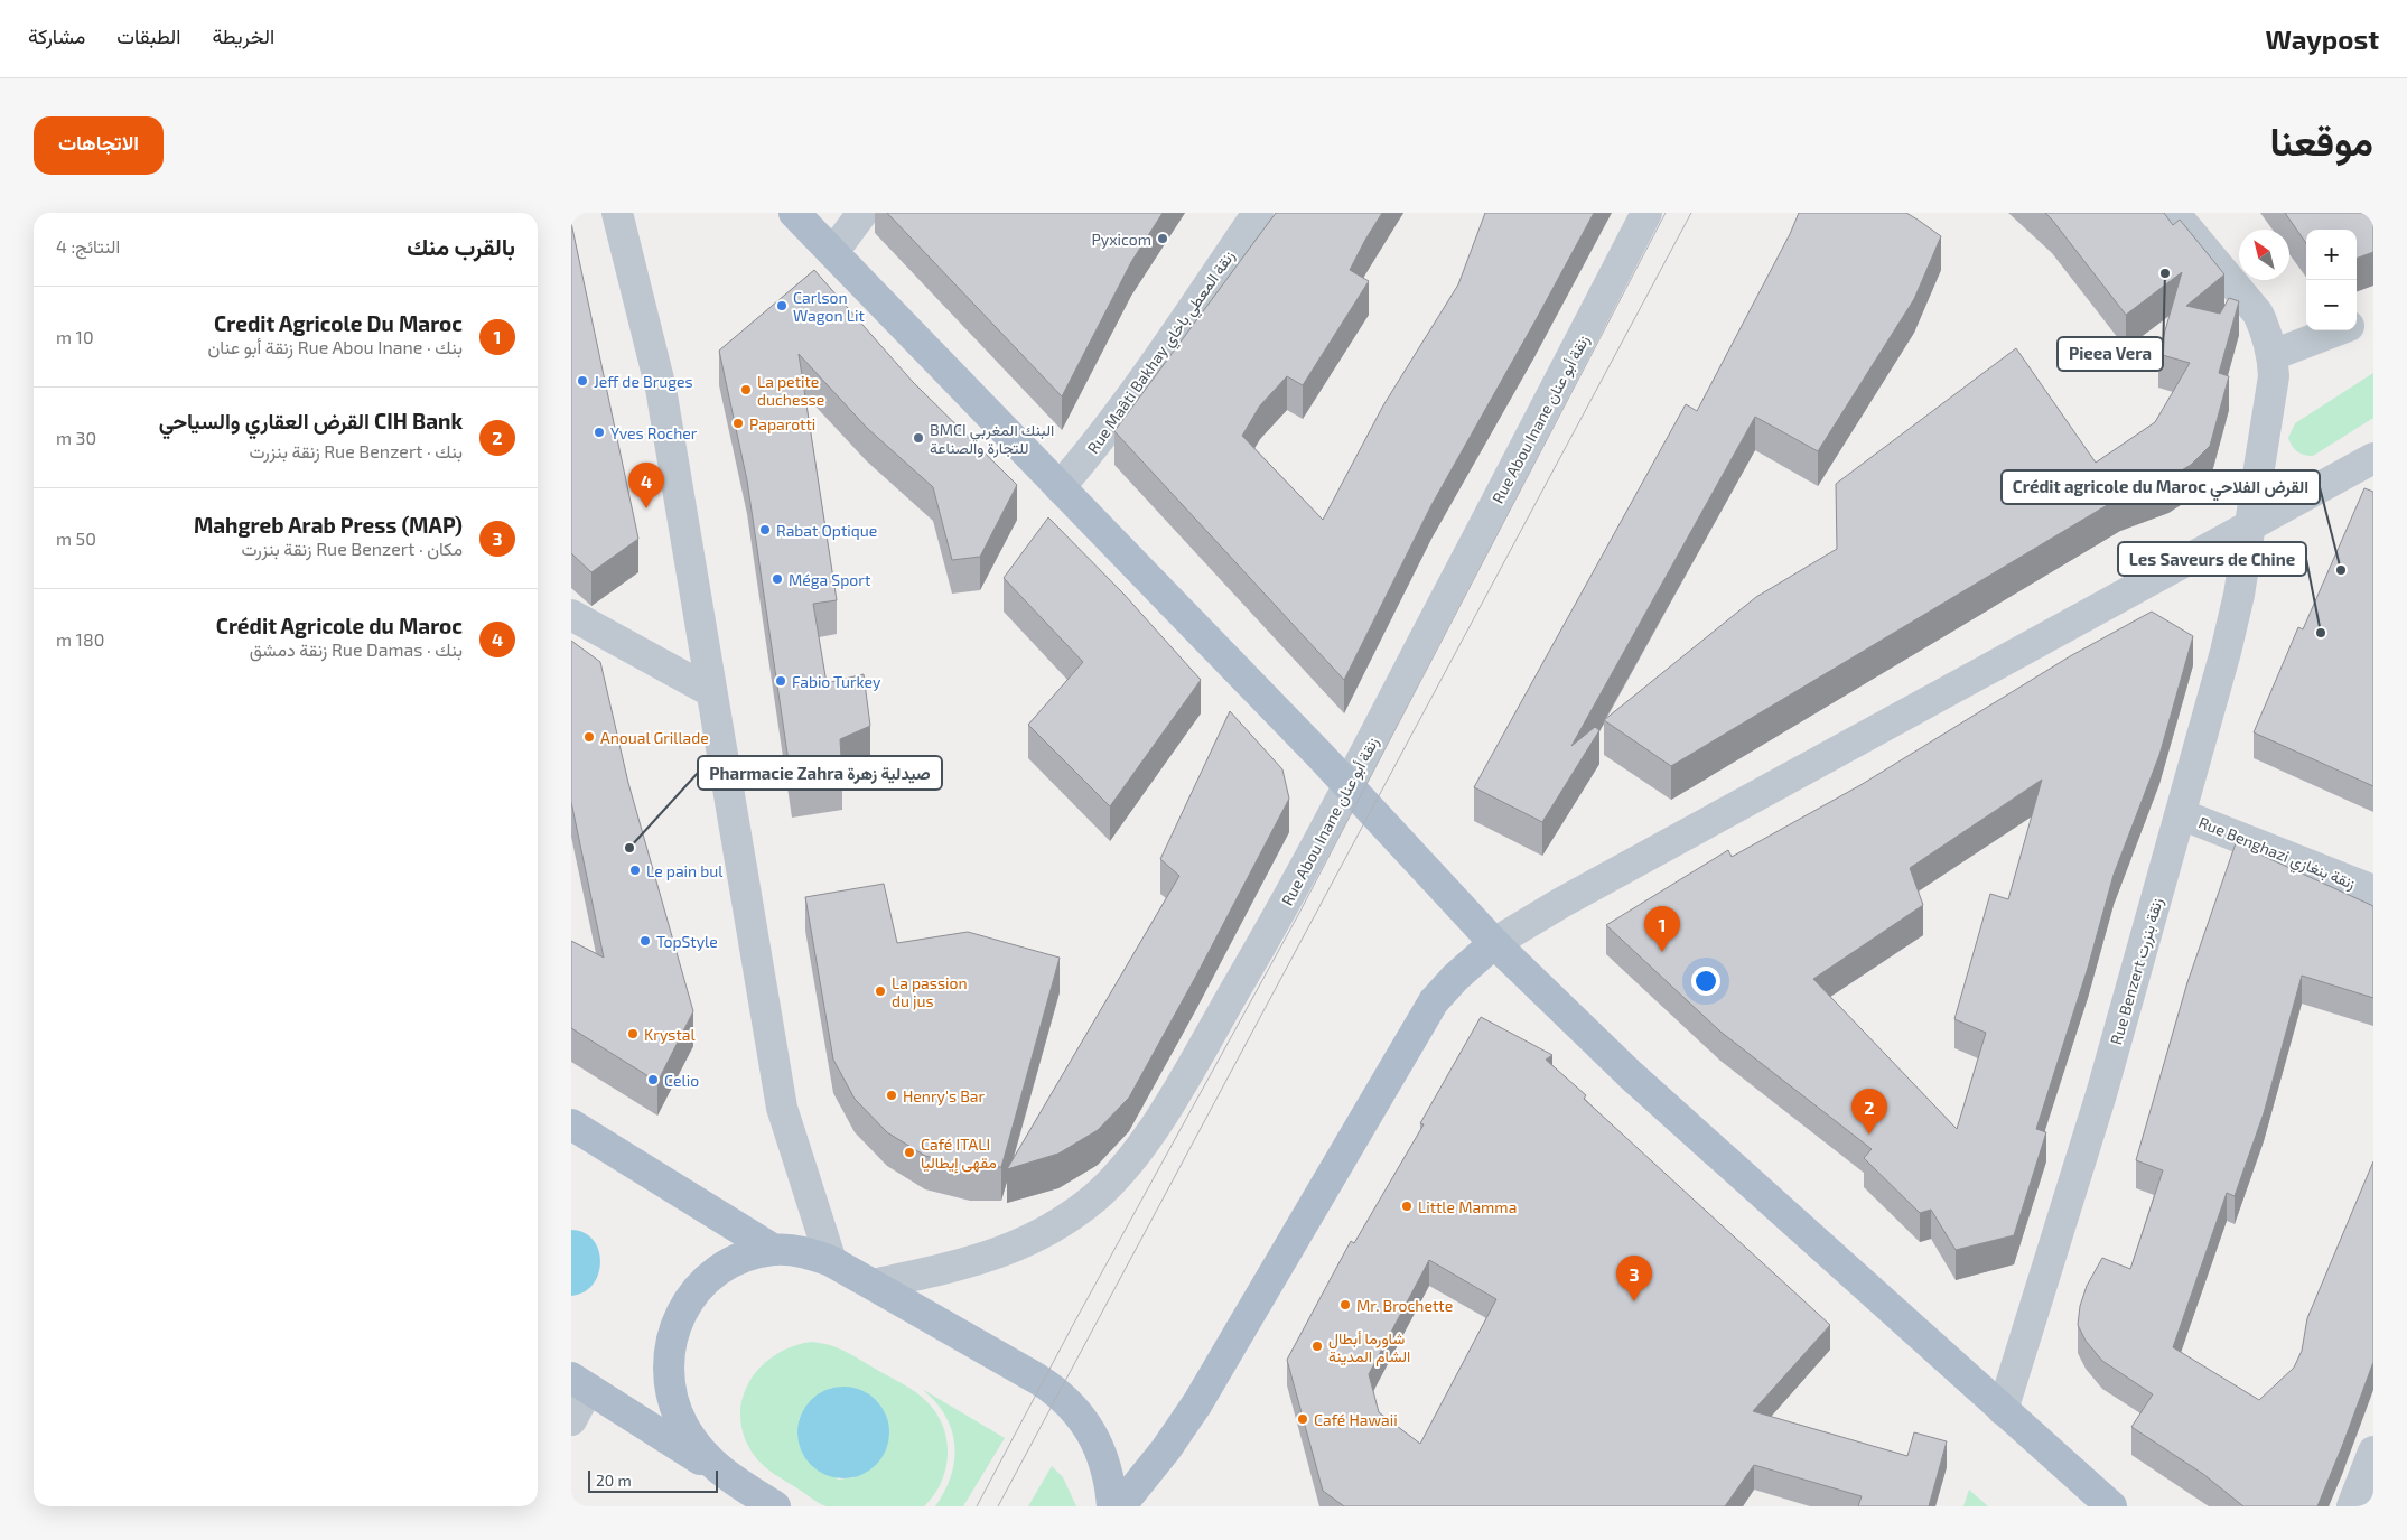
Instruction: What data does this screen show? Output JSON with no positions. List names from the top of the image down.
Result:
{
  "streets": {
    "street": [
      "Rue Maâti Bakhay زنقة المعطي باخاي",
      "Rue Abou Inane زنقة أبو عنان",
      "Rue Benghazi زنقة بنغازي",
      "Rue Benzert زنقة بنزرت"
    ]
  },
  "crossings": [
    ["Rue Benghazi زنقة بنغازي", "Rue Benzert زنقة بنزرت"]
  ],
  "places": [
    "Pyxicom",
    "Pieea Vera",
    "Carlson Wagon Lit",
    "Jeff de Bruges",
    "La petite duchesse",
    "Paparotti",
    "Yves Rocher",
    "BMCI البنك المغربي للتجارة والصناعة",
    "Rabat Optique",
    "Crédit agricole du Maroc القرض الفلاحي",
    "Méga Sport",
    "Les Saveurs de Chine",
    "Fabio Turkey",
    "Anoual Grillade",
    "Pharmacie Zahra صيدلية زهرة",
    "Le pain bul",
    "TopStyle",
    "La passion du jus",
    "Krystal",
    "Celio",
    "Henry's Bar",
    "Café ITALI مقهى إيطاليا",
    "Little Mamma",
    "Mr. Brochette",
    "شاورما أبطال الشام المدينة",
    "Café Hawaii"
  ],
  "scale_bar": "20 m",
  "north": "top left",
  "page": {
    "header": "Waypost",
    "nav": ["الخريطة", "الطبقات", "مشاركة"],
    "title": "موقعنا",
    "buttons": "الاتجاهات",
    "heading": ["بالقرب منك", "النتائج: 4"],
    "map_buttons": ["+", "−"],
    "list": [
      {
        "mark": "1",
        "name": "Credit Agricole Du Maroc",
        "note": "بنك · Rue Abou Inane زنقة أبو عنان",
        "value": "10 m"
      },
      {
        "mark": "2",
        "name": "CIH Bank القرض العقاري والسياحي",
        "note": "بنك · Rue Benzert زنقة بنزرت",
        "value": "30 m"
      },
      {
        "mark": "3",
        "name": "Mahgreb Arab Press (MAP)",
        "note": "مكان · Rue Benzert زنقة بنزرت",
        "value": "50 m"
      },
      {
        "mark": "4",
        "name": "Crédit Agricole du Maroc",
        "note": "بنك · Rue Damas زنقة دمشق",
        "value": "180 m"
      }
    ],
    "pins": [
      "4",
      "1",
      "2",
      "3"
    ],
    "scale": "20 m"
  }
}
